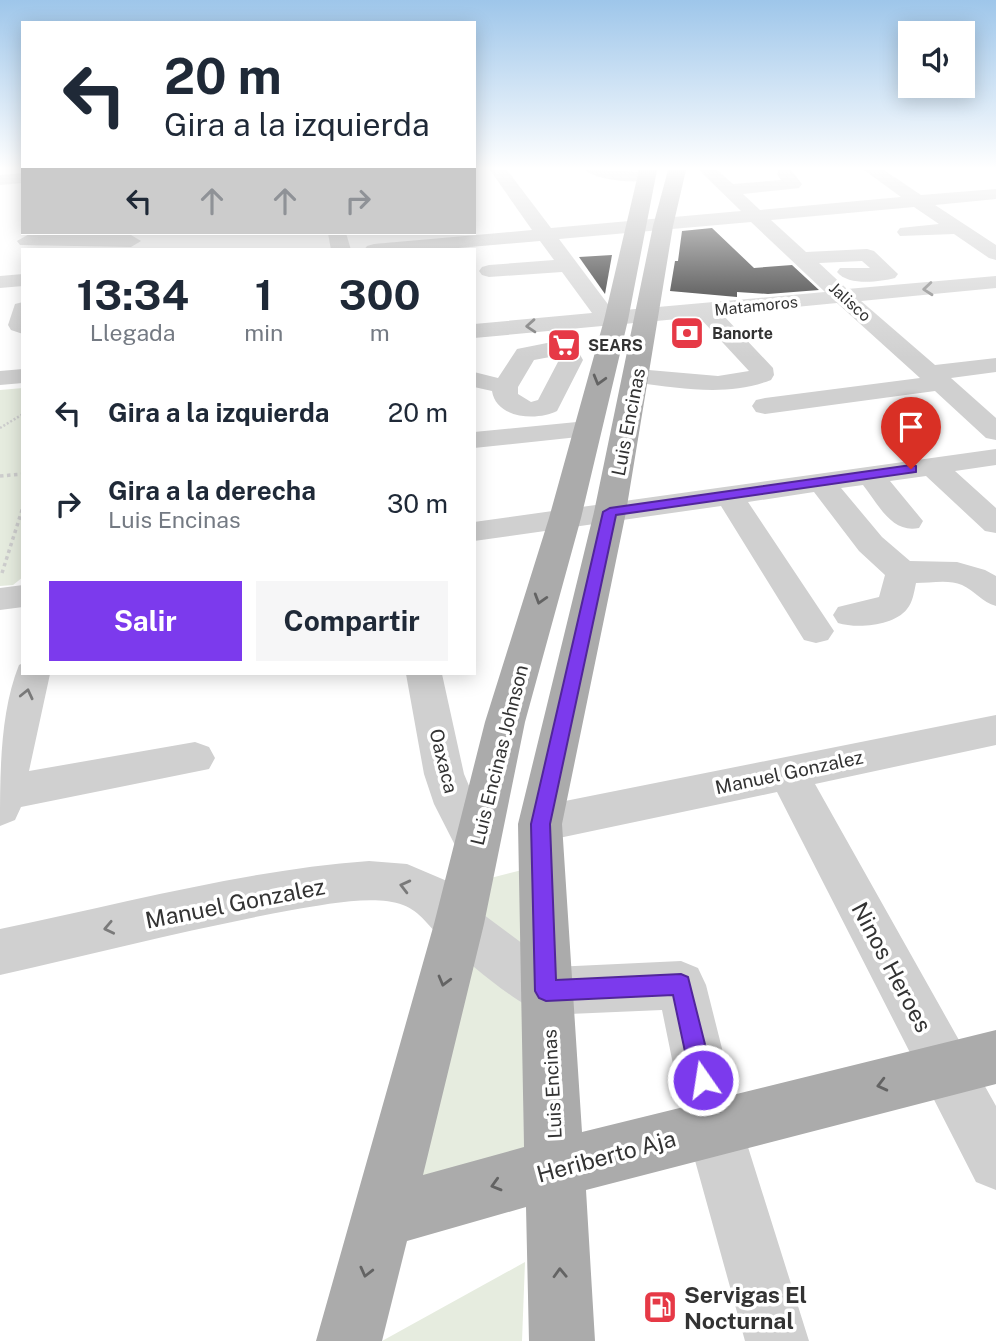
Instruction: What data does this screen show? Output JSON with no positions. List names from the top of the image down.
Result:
{
  "streets": {
    "main road": ["Luis Encinas", "Luis Encinas Johnson", "Heriberto Aja"],
    "street": [
      "Jalisco",
      "Matamoros",
      "Oaxaca",
      "Manuel Gonzalez",
      "Ninos Heroes"
    ]
  },
  "crossings": [
    ["Jalisco", "Matamoros"],
    ["Matamoros", "Luis Encinas"],
    ["Matamoros", "Luis Encinas Johnson"],
    ["Luis Encinas", "Luis Encinas Johnson"],
    ["Luis Encinas", "Manuel Gonzalez"],
    ["Luis Encinas", "Heriberto Aja"],
    ["Luis Encinas Johnson", "Oaxaca"],
    ["Luis Encinas Johnson", "Manuel Gonzalez"],
    ["Luis Encinas Johnson", "Heriberto Aja"],
    ["Manuel Gonzalez", "Ninos Heroes"],
    ["Ninos Heroes", "Heriberto Aja"]
  ],
  "one_way": ["Luis Encinas Johnson", "Heriberto Aja"],
  "places": {
    "bank": ["Banorte"],
    "supermarket": ["SEARS"],
    "fuel station": ["Servigas El Nocturnal"]
  },
  "page": {
    "turn": ["20 m", "Gira a la izquierda"],
    "eta": [
      "13:34",
      "Llegada",
      "1",
      "min",
      "300",
      "m"
    ],
    "list": [
      {
        "name": "Gira a la izquierda",
        "value": "20 m"
      },
      {
        "name": "Gira a la derecha",
        "note": "Luis Encinas",
        "value": "30 m"
      }
    ],
    "buttons": ["Salir", "Compartir"]
  }
}
